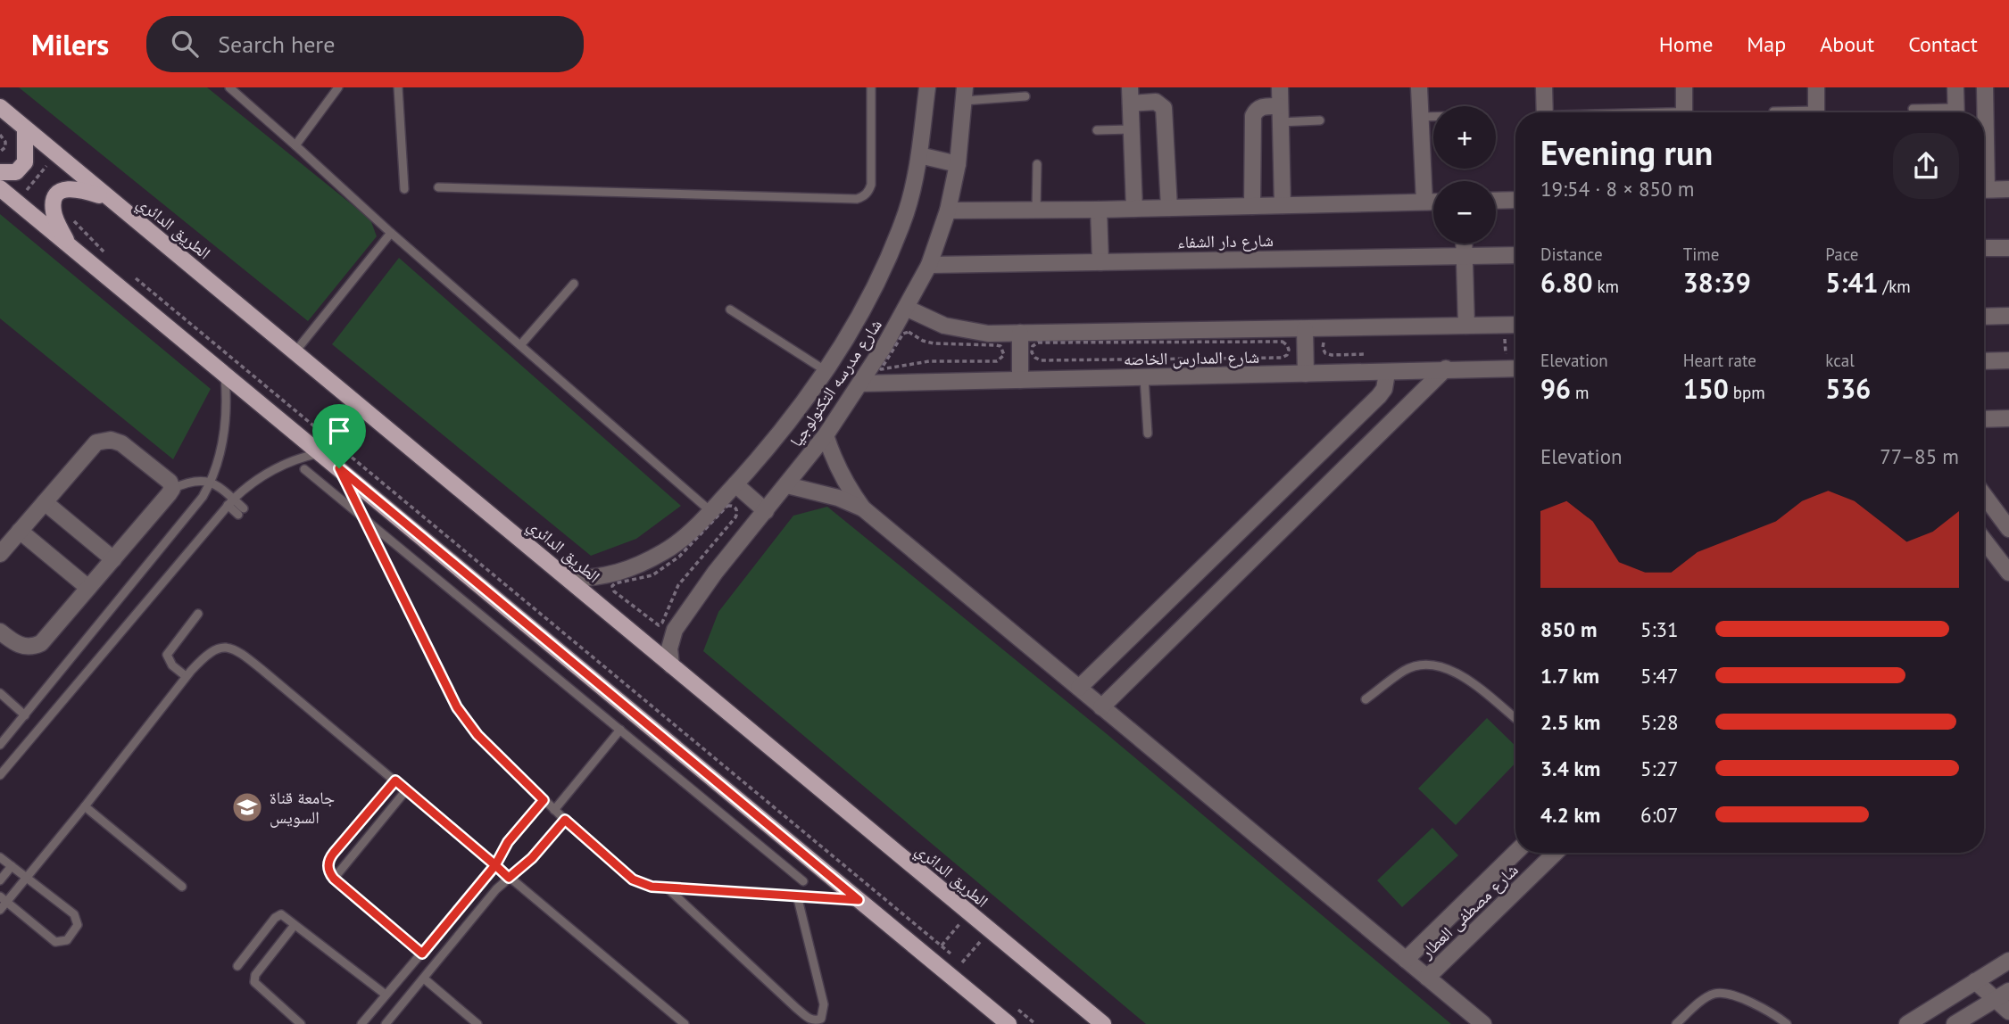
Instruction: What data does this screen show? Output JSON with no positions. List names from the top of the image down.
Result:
{
  "streets": {
    "main road": ["الطريق الدائري"],
    "street": [
      "شارع دار الشفاء",
      "شارع المدارس الخاصه",
      "شارع مدرسه التكنولوجيا",
      "شارع مصطفى العطار"
    ]
  },
  "crossings": [
    ["الطريق الدائري", "شارع مدرسه التكنولوجيا"],
    ["شارع دار الشفاء", "شارع مدرسه التكنولوجيا"],
    ["شارع المدارس الخاصه", "شارع مدرسه التكنولوجيا"]
  ],
  "places": {
    "school or university": ["جامعة قناة السويس"]
  },
  "page": {
    "header": "Milers",
    "search": "Search here",
    "nav": [
      "Home",
      "Map",
      "About",
      "Contact"
    ],
    "map_buttons": ["+", "−"],
    "heading": ["Evening run", "19:54 · 8 × 850 m"],
    "stats": [
      ["Distance", "6.80 km"],
      ["Time", "38:39"],
      ["Pace", "5:41 /km"],
      ["Elevation", "96 m"],
      ["Heart rate", "150 bpm"],
      ["kcal", "536"]
    ],
    "chart": ["Elevation", "77–85 m"],
    "list": [
      {
        "name": "850 m",
        "note": "5:31"
      },
      {
        "name": "1.7 km",
        "note": "5:47"
      },
      {
        "name": "2.5 km",
        "note": "5:28"
      },
      {
        "name": "3.4 km",
        "note": "5:27"
      },
      {
        "name": "4.2 km",
        "note": "6:07"
      }
    ]
  }
}
